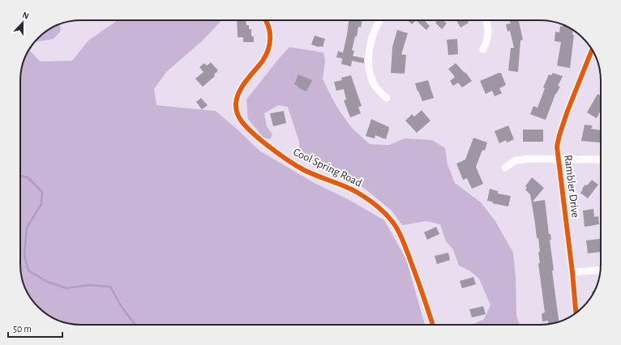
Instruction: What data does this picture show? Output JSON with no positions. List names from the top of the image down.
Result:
{
  "streets": {
    "street": ["Cool Spring Road", "Rambler Drive"]
  },
  "scale_bar": "50 m",
  "north": "top"
}
